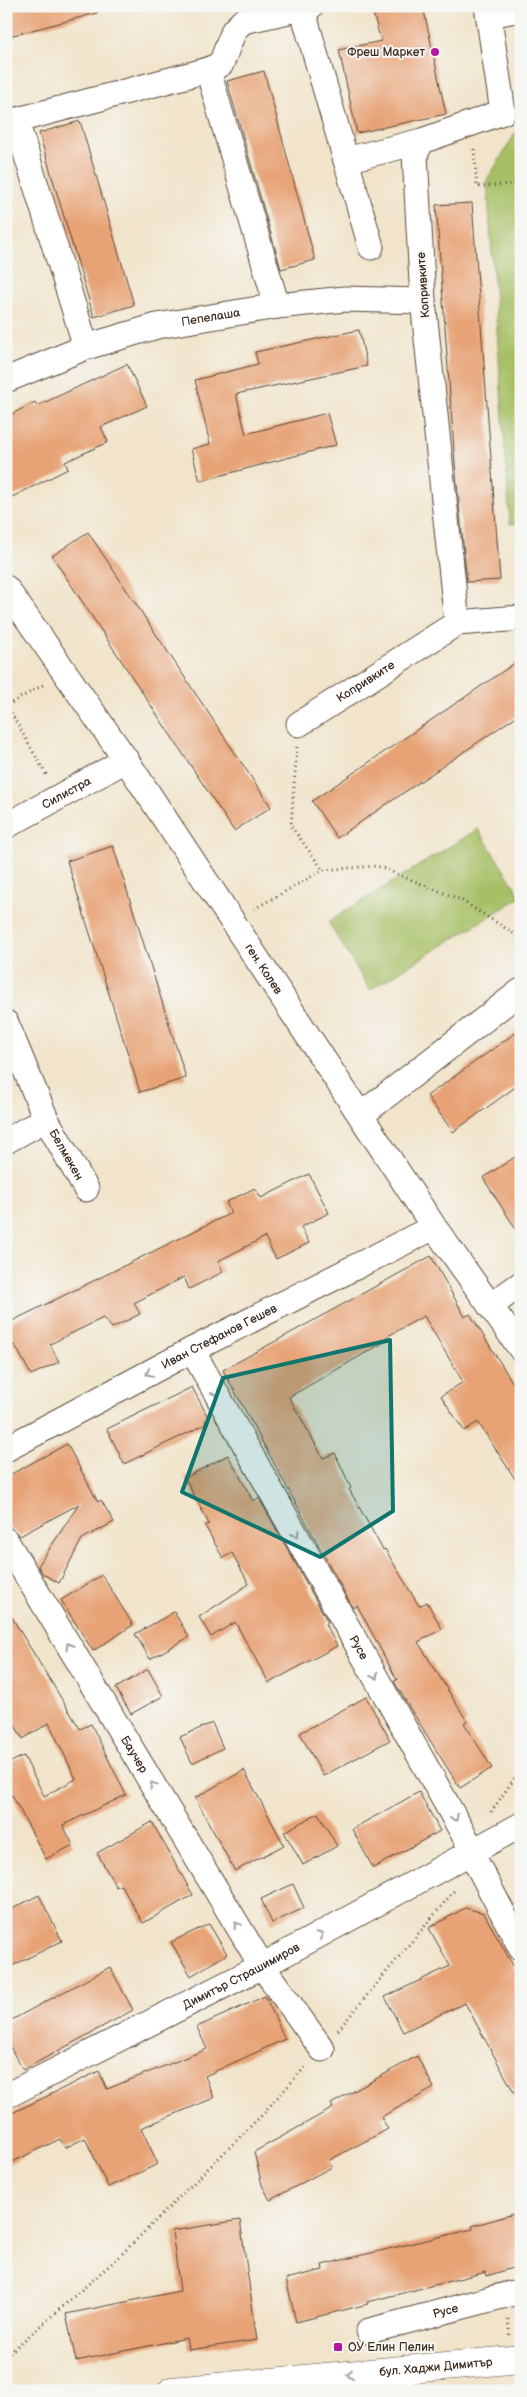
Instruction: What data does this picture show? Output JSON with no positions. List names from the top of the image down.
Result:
{
  "streets": {
    "main road": ["бул. Хаджи Димитър"],
    "street": [
      "Копривките",
      "Пепелаша",
      "Силистра",
      "ген. Колев",
      "Белмекен",
      "Иван Стефанов Гешев",
      "Русе",
      "Баучер",
      "Димитър Страшимиров"
    ]
  },
  "crossings": [
    ["Копривките", "Пепелаша"],
    ["Силистра", "ген. Колев"],
    ["ген. Колев", "Иван Стефанов Гешев"],
    ["Иван Стефанов Гешев", "Русе"],
    ["Русе", "Димитър Страшимиров"],
    ["Баучер", "Димитър Страшимиров"]
  ],
  "one_way": [
    "Иван Стефанов Гешев",
    "Русе",
    "Баучер",
    "Димитър Страшимиров",
    "бул. Хаджи Димитър"
  ],
  "places": {
    "other": ["Фреш Маркет"],
    "transit": ["ОУ Елин Пелин"]
  }
}
